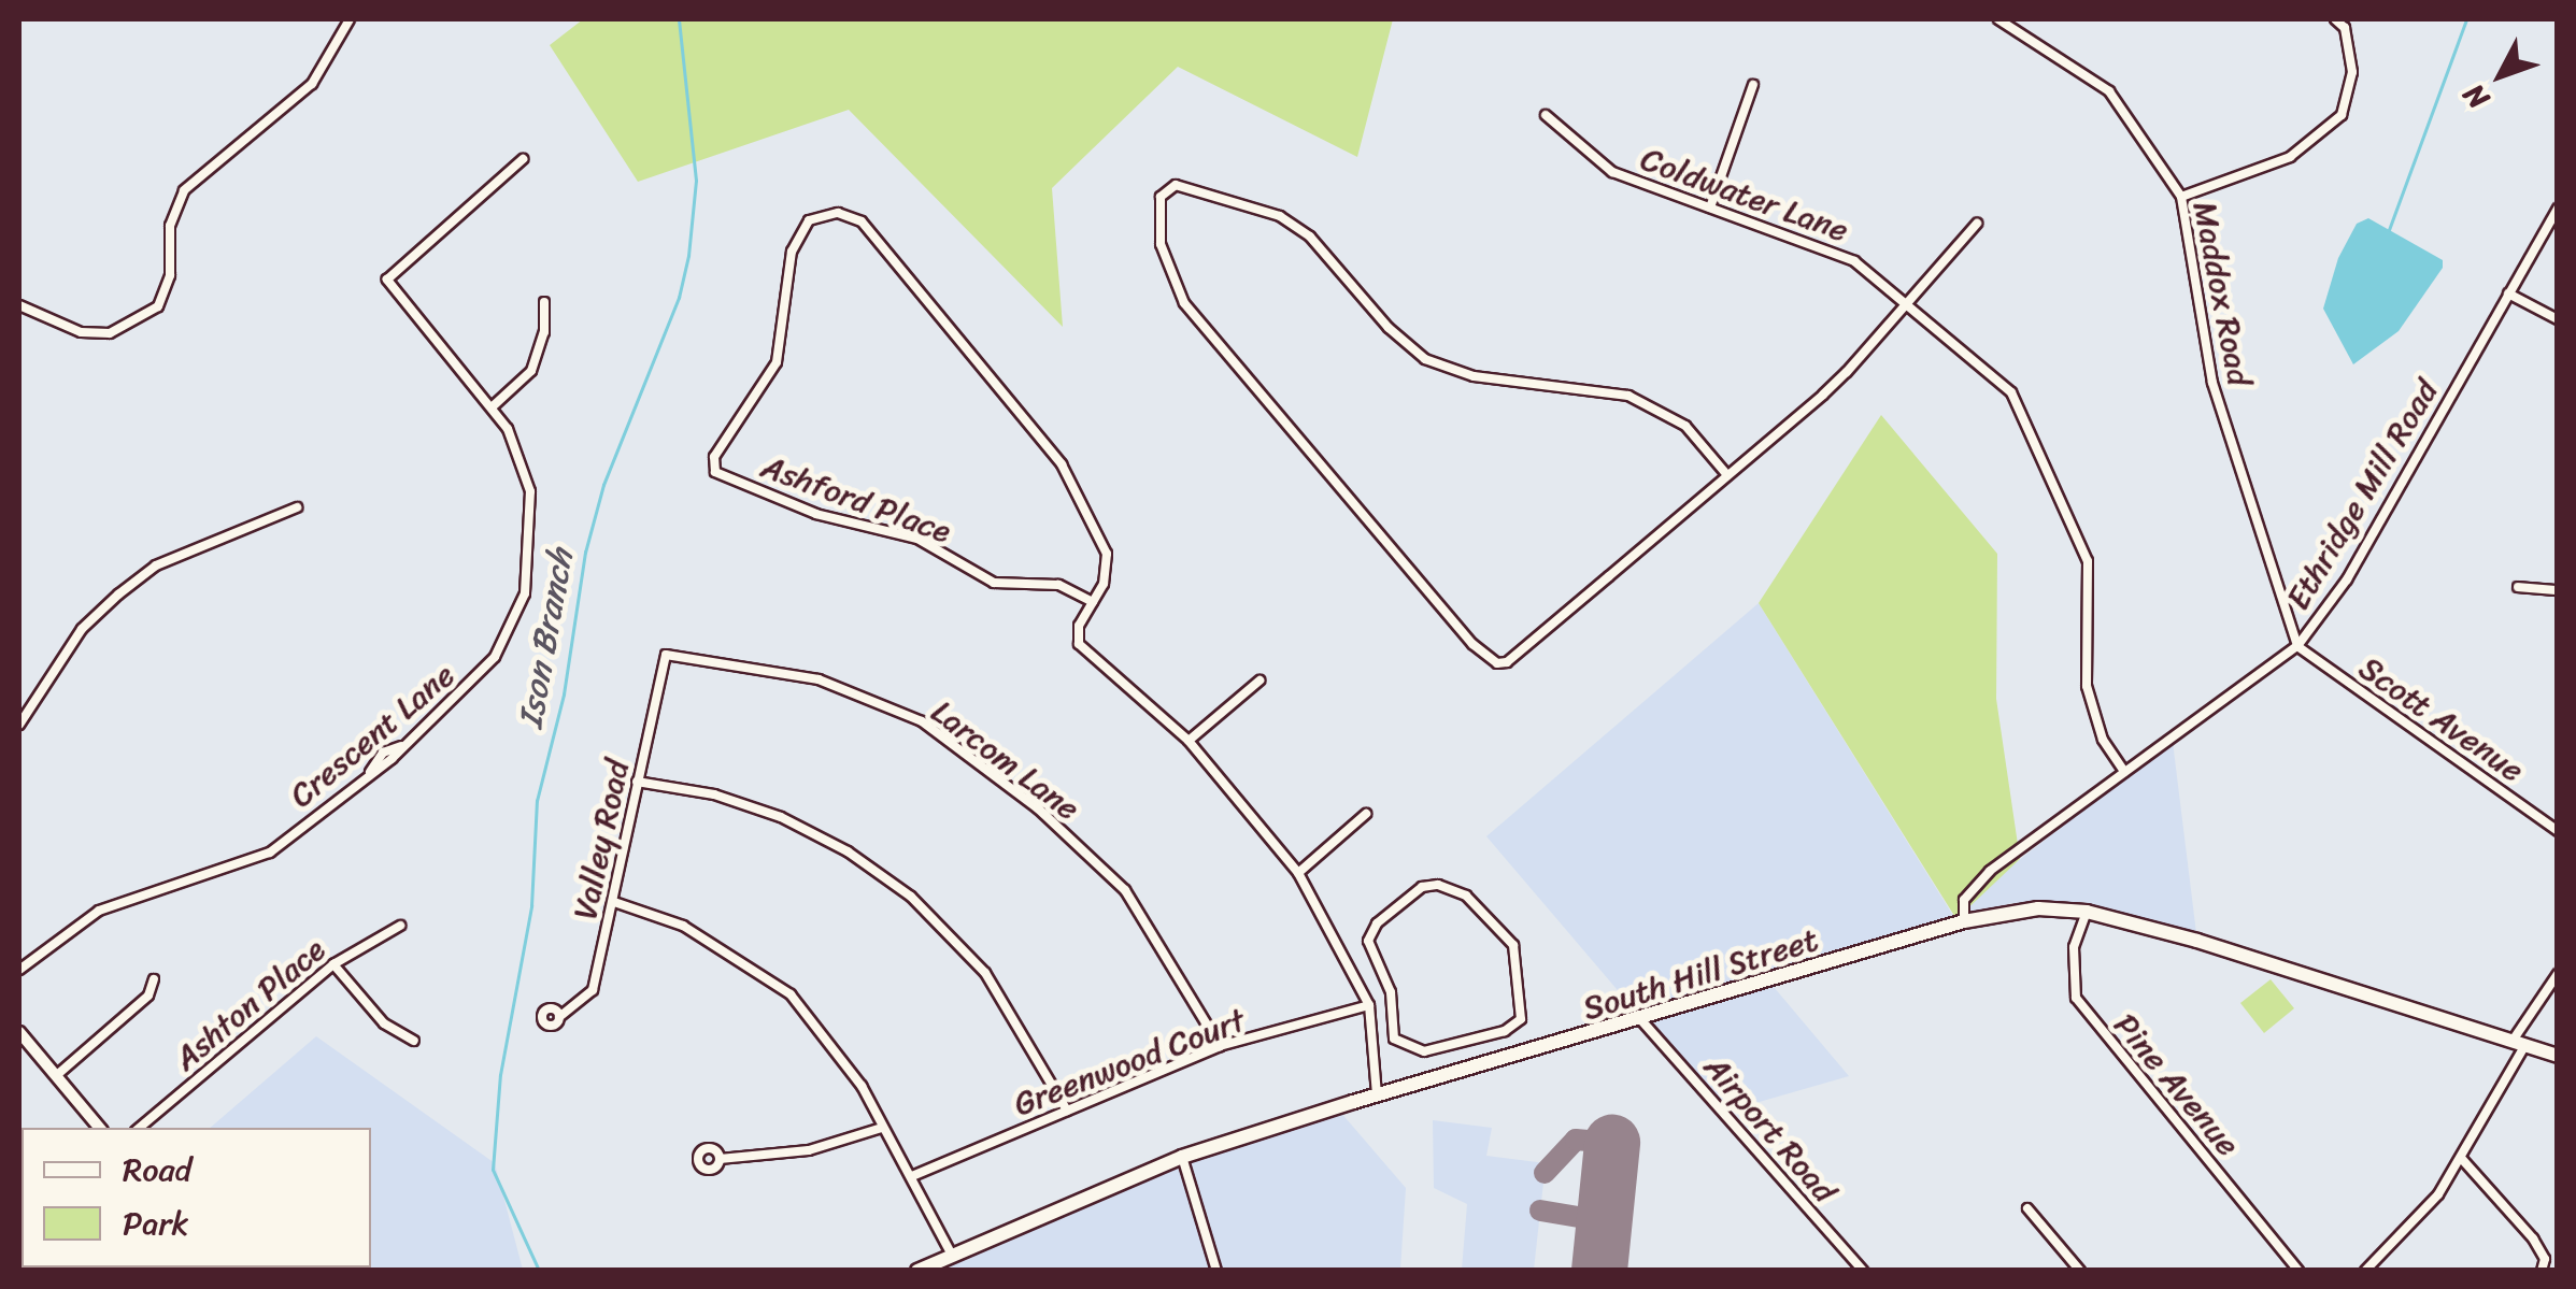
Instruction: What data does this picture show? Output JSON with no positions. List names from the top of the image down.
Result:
{
  "streets": {
    "main road": ["South Hill Street"],
    "street": [
      "Coldwater Lane",
      "Maddox Road",
      "Ethridge Mill Road",
      "Ashford Place",
      "Scott Avenue",
      "Crescent Lane",
      "Larcom Lane",
      "Valley Road",
      "Ashton Place",
      "Greenwood Court",
      "Pine Avenue",
      "Airport Road"
    ]
  },
  "crossings": [
    ["Coldwater Lane", "Ethridge Mill Road"],
    ["Maddox Road", "Ethridge Mill Road"],
    ["Maddox Road", "Scott Avenue"],
    ["Ethridge Mill Road", "Scott Avenue"],
    ["Ethridge Mill Road", "South Hill Street"],
    ["Larcom Lane", "Valley Road"],
    ["Larcom Lane", "Greenwood Court"],
    ["South Hill Street", "Pine Avenue"],
    ["South Hill Street", "Airport Road"]
  ],
  "water": ["Ison Branch"],
  "legend": ["Road", "Park"],
  "north": "bottom left"
}
